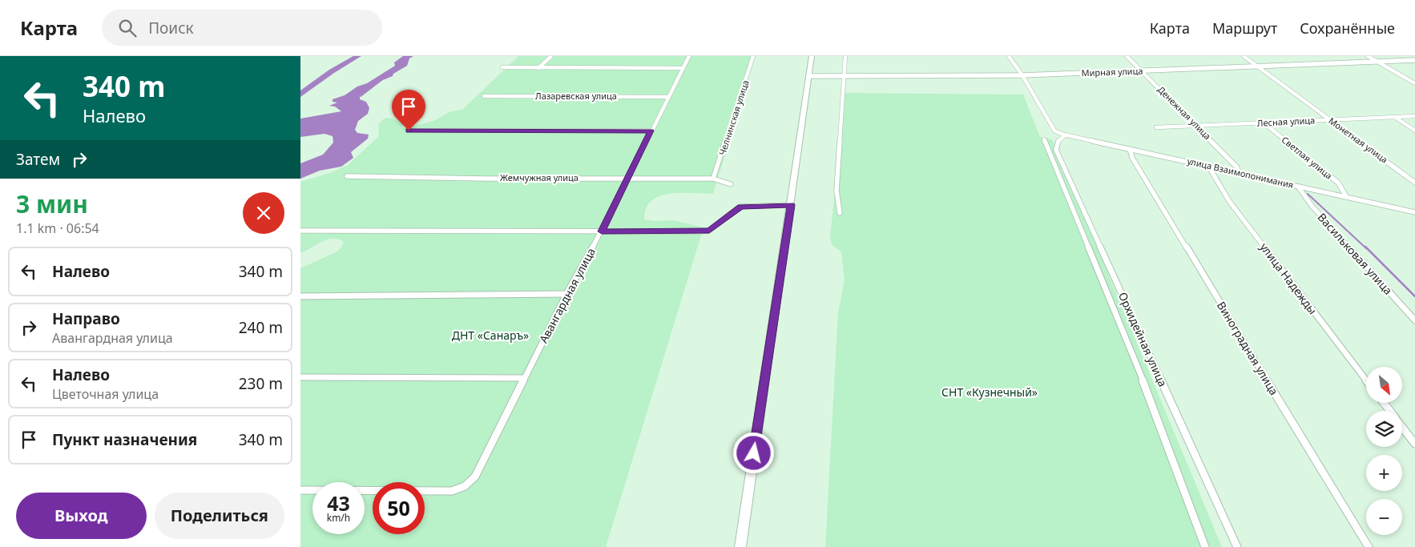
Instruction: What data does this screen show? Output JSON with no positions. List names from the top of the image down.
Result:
{
  "streets": {
    "street": [
      "Мирная улица",
      "Лазаревская улица",
      "Денежная улица",
      "Челнинская улица",
      "Лесная улица",
      "Монетная улица",
      "Светлая улица",
      "улица Взаимопонимания",
      "Жемчужная улица",
      "Васильковая улица",
      "улица Надежды",
      "Авангардная улица",
      "Орхидейная улица",
      "Виноградная улица"
    ]
  },
  "crossings": [
    ["Мирная улица", "Денежная улица"],
    ["Мирная улица", "Монетная улица"],
    ["Лазаревская улица", "Авангардная улица"],
    ["Денежная улица", "Лесная улица"],
    ["Денежная улица", "улица Взаимопонимания"],
    ["Челнинская улица", "Жемчужная улица"],
    ["Лесная улица", "Монетная улица"],
    ["Лесная улица", "Светлая улица"],
    ["Светлая улица", "улица Взаимопонимания"],
    ["улица Взаимопонимания", "Васильковая улица"],
    ["улица Взаимопонимания", "улица Надежды"],
    ["улица Взаимопонимания", "Орхидейная улица"],
    ["улица Взаимопонимания", "Виноградная улица"],
    ["Жемчужная улица", "Авангардная улица"]
  ],
  "parks": ["ДНТ «Санаръ»", "СНТ «Кузнечный»"],
  "north": "bottom right",
  "page": {
    "header": "Карта",
    "search": "Поиск",
    "nav": ["Карта", "Маршрут", "Сохранённые"],
    "turn": ["340 m", "Налево"],
    "then": "Затем",
    "heading": ["3 мин", "1.1 km · 06:54"],
    "list": [
      {
        "name": "Налево",
        "value": "340 m"
      },
      {
        "name": "Направо",
        "note": "Авангардная улица",
        "value": "240 m"
      },
      {
        "name": "Налево",
        "note": "Цветочная улица",
        "value": "230 m"
      },
      {
        "name": "Пункт назначения",
        "value": "340 m"
      }
    ],
    "map_buttons": ["+", "−"],
    "speed": "43 km/h",
    "limit": "50",
    "buttons": ["Выход", "Поделиться"]
  }
}
